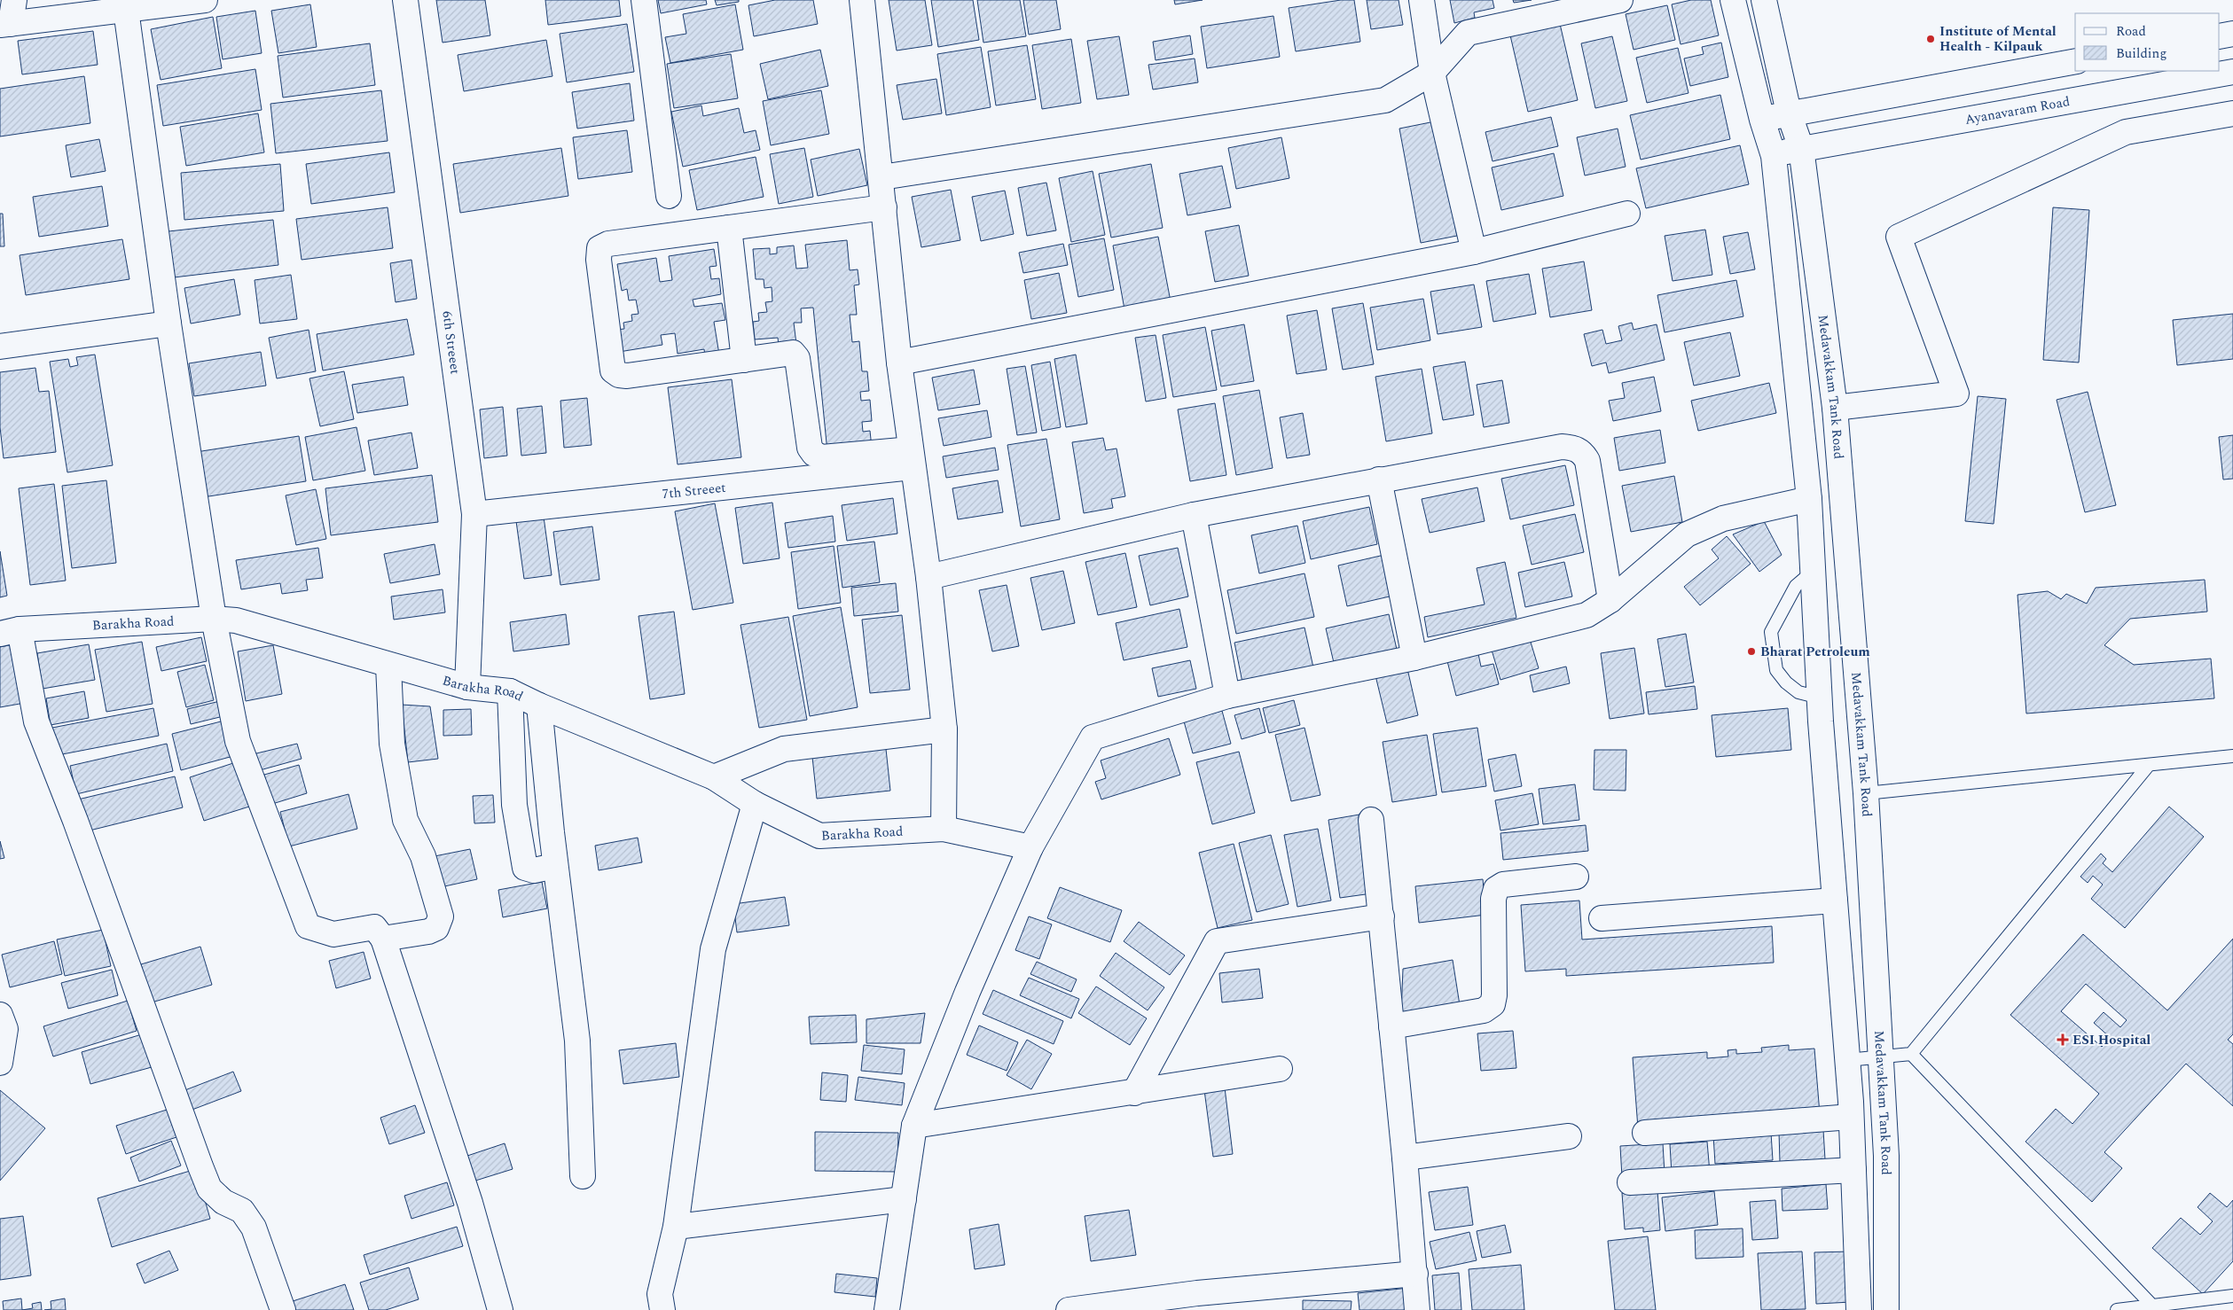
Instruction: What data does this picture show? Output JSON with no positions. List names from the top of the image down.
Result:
{
  "streets": {
    "street": [
      "Ayanavaram Road",
      "6th Streeet",
      "Medavakkam Tank Road",
      "7th Streeet",
      "Barakha Road"
    ]
  },
  "crossings": [
    ["Ayanavaram Road", "Medavakkam Tank Road"],
    ["6th Streeet", "7th Streeet"],
    ["6th Streeet", "Barakha Road"]
  ],
  "places": {
    "other": ["Institute of Mental Health - Kilpauk", "Bharat Petroleum"],
    "health": ["ESI Hospital"]
  },
  "legend": ["Road", "Building"]
}
